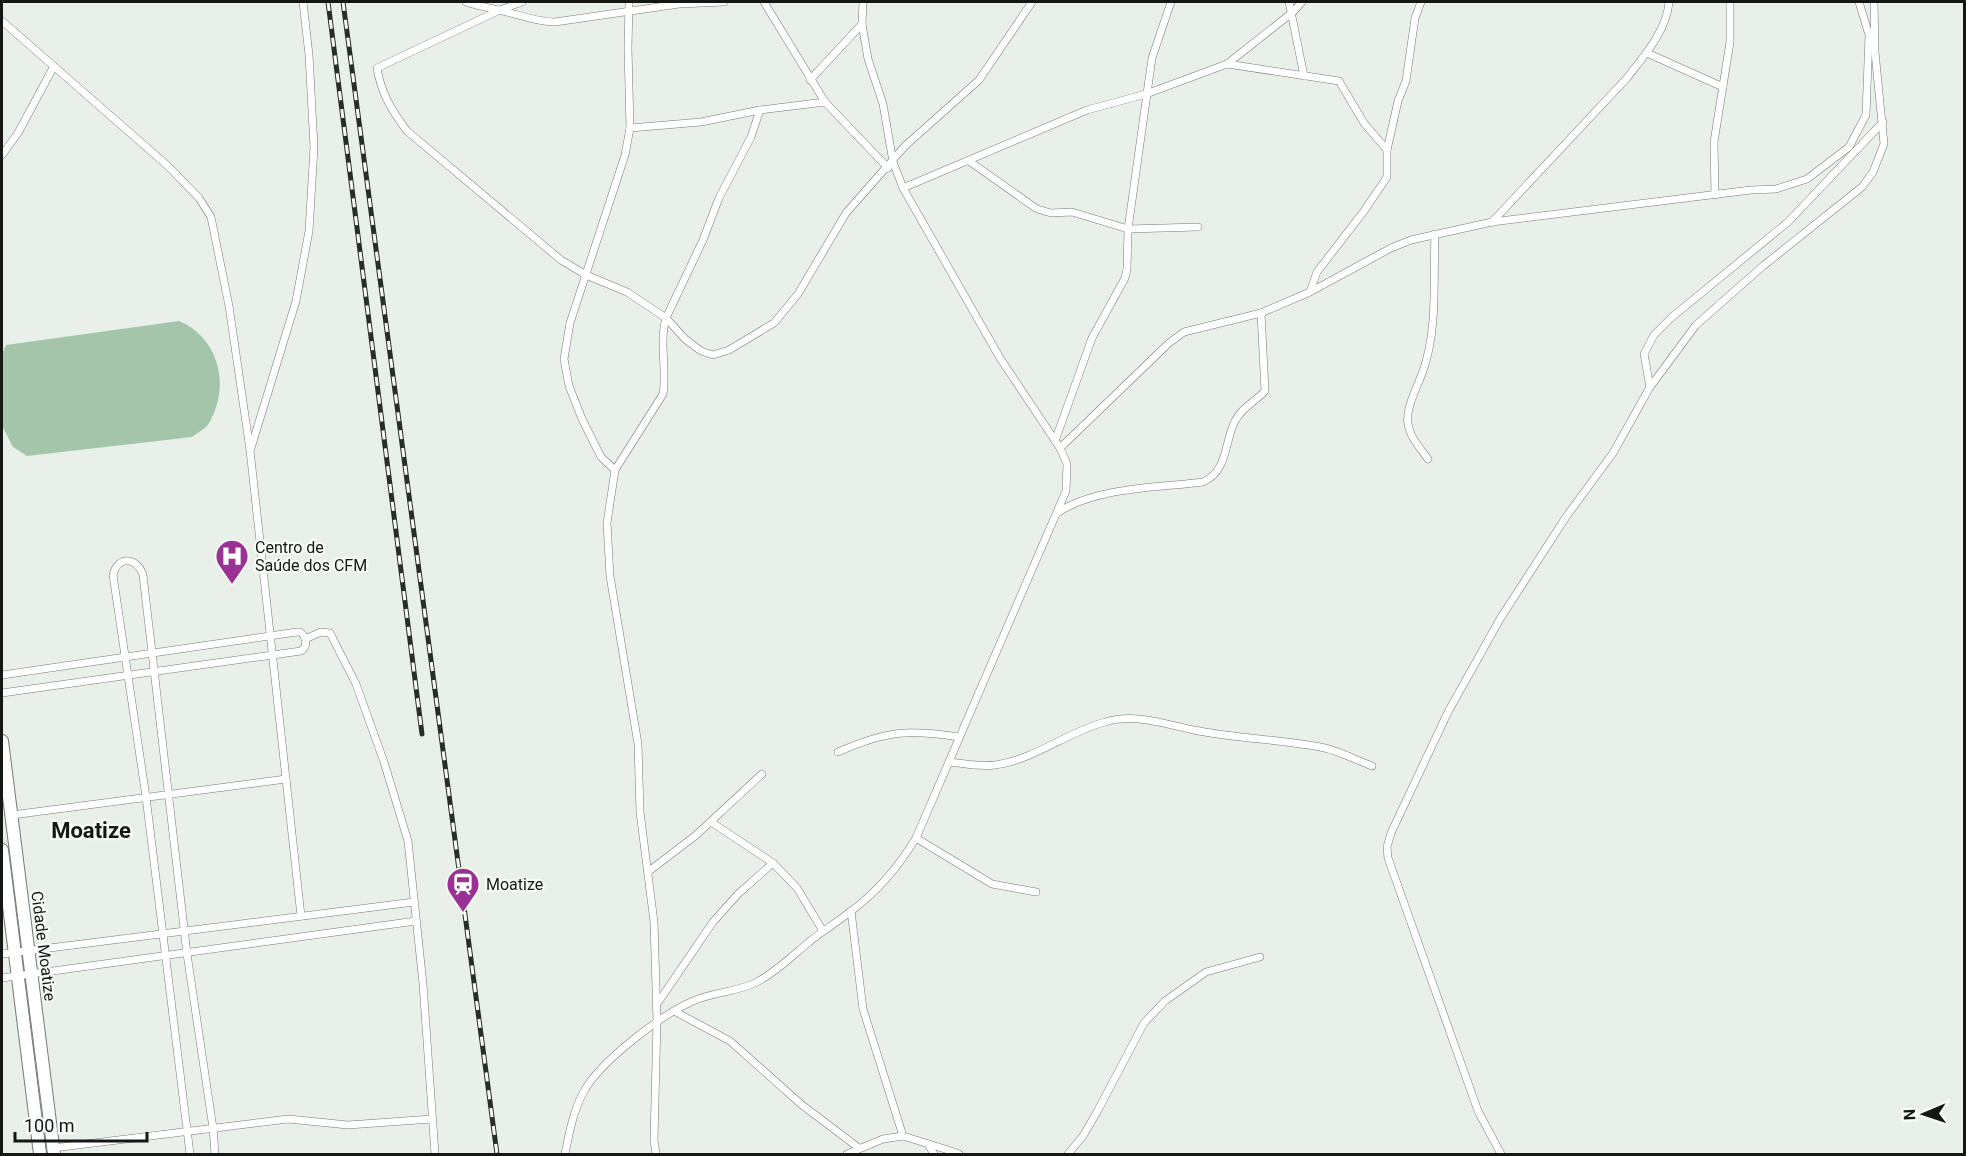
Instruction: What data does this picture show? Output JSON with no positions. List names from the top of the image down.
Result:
{
  "streets": {
    "highway": ["Cidade Moatize"]
  },
  "districts": ["Moatize"],
  "places": {
    "hospital": ["Centro de Saúde dos CFM"],
    "station": ["Moatize"]
  },
  "scale_bar": "100 m",
  "north": "left"
}
